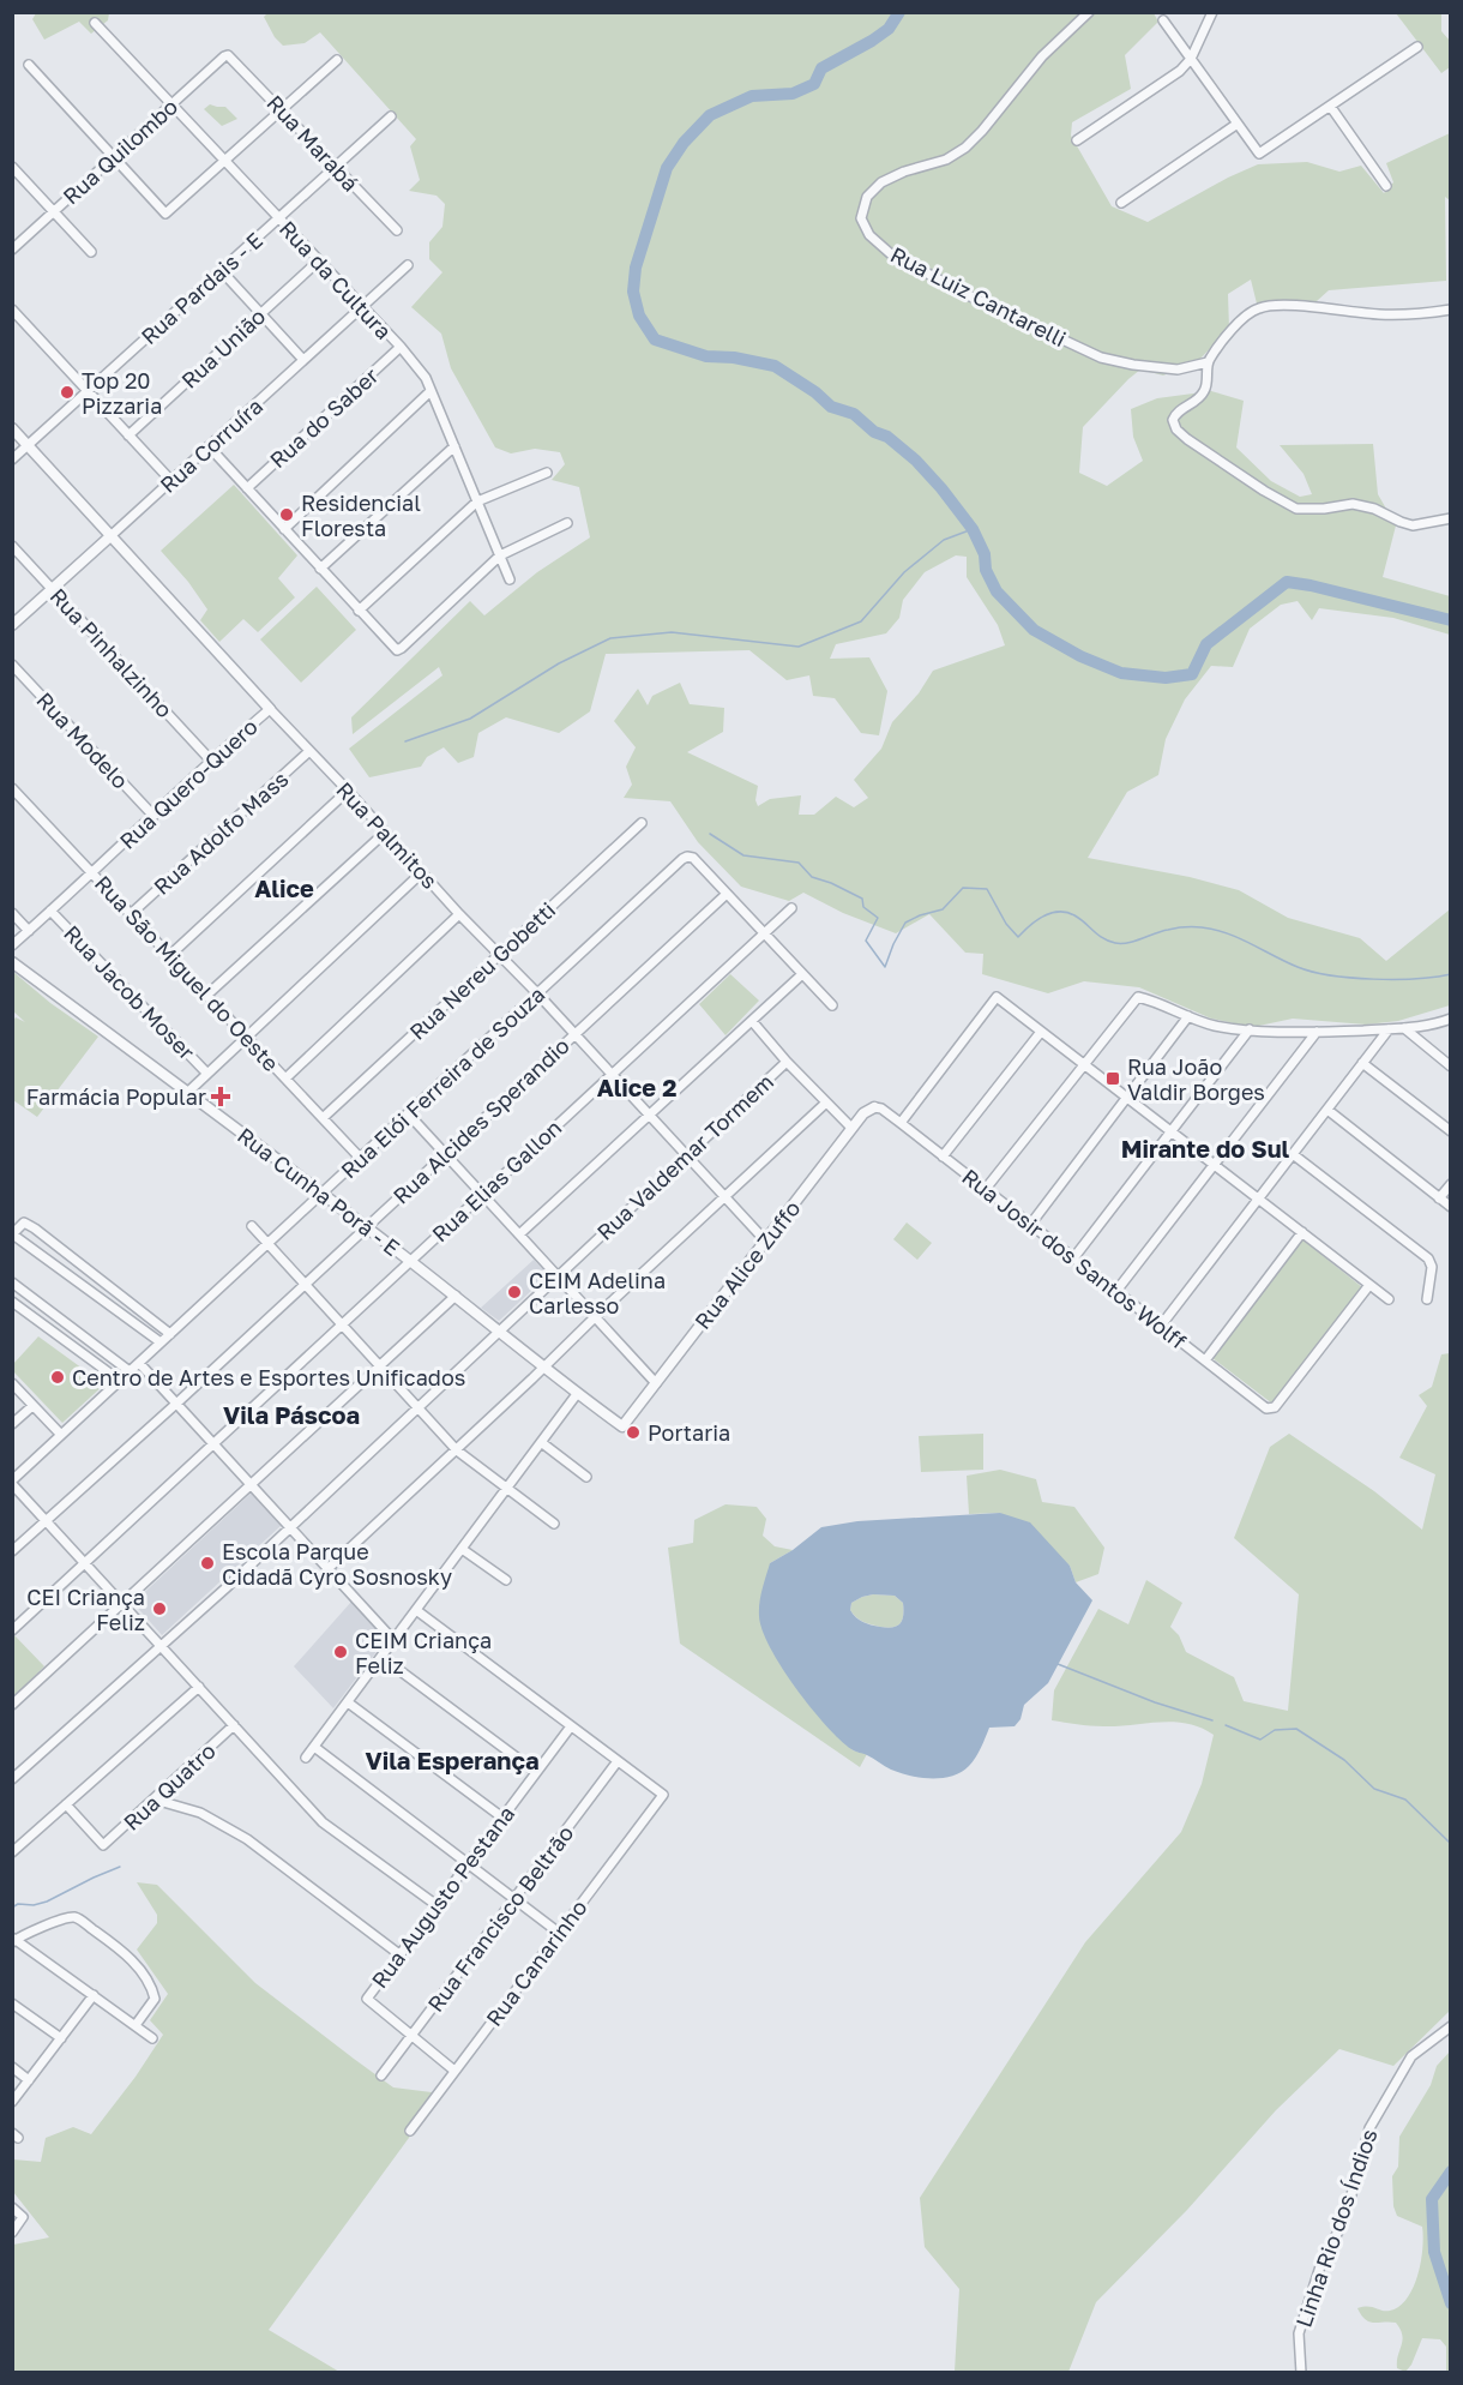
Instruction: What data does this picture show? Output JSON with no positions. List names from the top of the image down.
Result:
{
  "streets": {
    "street": [
      "Rua Marabá",
      "Rua Quilombo",
      "Rua da Cultura",
      "Rua Pardais - E",
      "Rua Luiz Cantarelli",
      "Rua União",
      "Rua do Saber",
      "Rua Corruíra",
      "Rua Pinhalzinho",
      "Rua Modelo",
      "Rua Quero-Quero",
      "Rua Adolfo Mass",
      "Rua Palmitos",
      "Rua Nereu Gobetti",
      "Rua São Miguel do Oeste",
      "Rua Jacob Moser",
      "Rua Elói Ferreira de Souza",
      "Rua Alcides Sperandio",
      "Rua Valdemar Tormem",
      "Rua Elias Gallon",
      "Rua Cunha Porã - E",
      "Rua Josir dos Santos Wolff",
      "Rua Alice Zuffo",
      "Rua Quatro",
      "Rua Augusto Pestana",
      "Rua Francisco Beltrão",
      "Rua Canarinho",
      "Linha Rio dos Índios"
    ]
  },
  "crossings": [
    ["Rua Marabá", "Rua Quilombo"],
    ["Rua Marabá", "Rua Pardais - E"],
    ["Rua Quilombo", "Rua da Cultura"],
    ["Rua da Cultura", "Rua Pardais - E"],
    ["Rua da Cultura", "Rua União"],
    ["Rua da Cultura", "Rua do Saber"],
    ["Rua da Cultura", "Rua Corruíra"],
    ["Rua Pardais - E", "Rua Palmitos"],
    ["Rua Corruíra", "Rua Pinhalzinho"],
    ["Rua Corruíra", "Rua Palmitos"],
    ["Rua Pinhalzinho", "Rua Quero-Quero"],
    ["Rua Modelo", "Rua Quero-Quero"],
    ["Rua Quero-Quero", "Rua Palmitos"],
    ["Rua Quero-Quero", "Rua São Miguel do Oeste"],
    ["Rua Quero-Quero", "Rua Jacob Moser"],
    ["Rua Adolfo Mass", "Rua Palmitos"],
    ["Rua Adolfo Mass", "Rua São Miguel do Oeste"],
    ["Rua Palmitos", "Rua Nereu Gobetti"],
    ["Rua Palmitos", "Rua Elói Ferreira de Souza"],
    ["Rua Palmitos", "Rua Alcides Sperandio"],
    ["Rua Palmitos", "Rua Valdemar Tormem"],
    ["Rua Palmitos", "Rua Elias Gallon"],
    ["Rua Palmitos", "Rua Alice Zuffo"],
    ["Rua Nereu Gobetti", "Rua São Miguel do Oeste"],
    ["Rua São Miguel do Oeste", "Rua Elói Ferreira de Souza"],
    ["Rua Elói Ferreira de Souza", "Rua Alcides Sperandio"],
    ["Rua Elói Ferreira de Souza", "Rua Cunha Porã - E"],
    ["Rua Alcides Sperandio", "Rua Cunha Porã - E"],
    ["Rua Valdemar Tormem", "Rua Cunha Porã - E"],
    ["Rua Elias Gallon", "Rua Cunha Porã - E"],
    ["Rua Cunha Porã - E", "Rua Alice Zuffo"],
    ["Rua Josir dos Santos Wolff", "Rua Alice Zuffo"],
    ["Rua Augusto Pestana", "Rua Francisco Beltrão"],
    ["Rua Francisco Beltrão", "Rua Canarinho"]
  ],
  "districts": [
    "Alice",
    "Alice 2",
    "Mirante do Sul",
    "Vila Páscoa",
    "Vila Esperança"
  ],
  "places": {
    "other": [
      "Top 20 Pizzaria",
      "Residencial Floresta",
      "CEIM Adelina Carlesso",
      "Centro de Artes e Esportes Unificados",
      "Portaria",
      "Escola Parque Cidadã Cyro Sosnosky",
      "CEI Criança Feliz",
      "CEIM Criança Feliz"
    ],
    "transit": ["Rua João Valdir Borges"],
    "health": ["Farmácia Popular"]
  }
}
